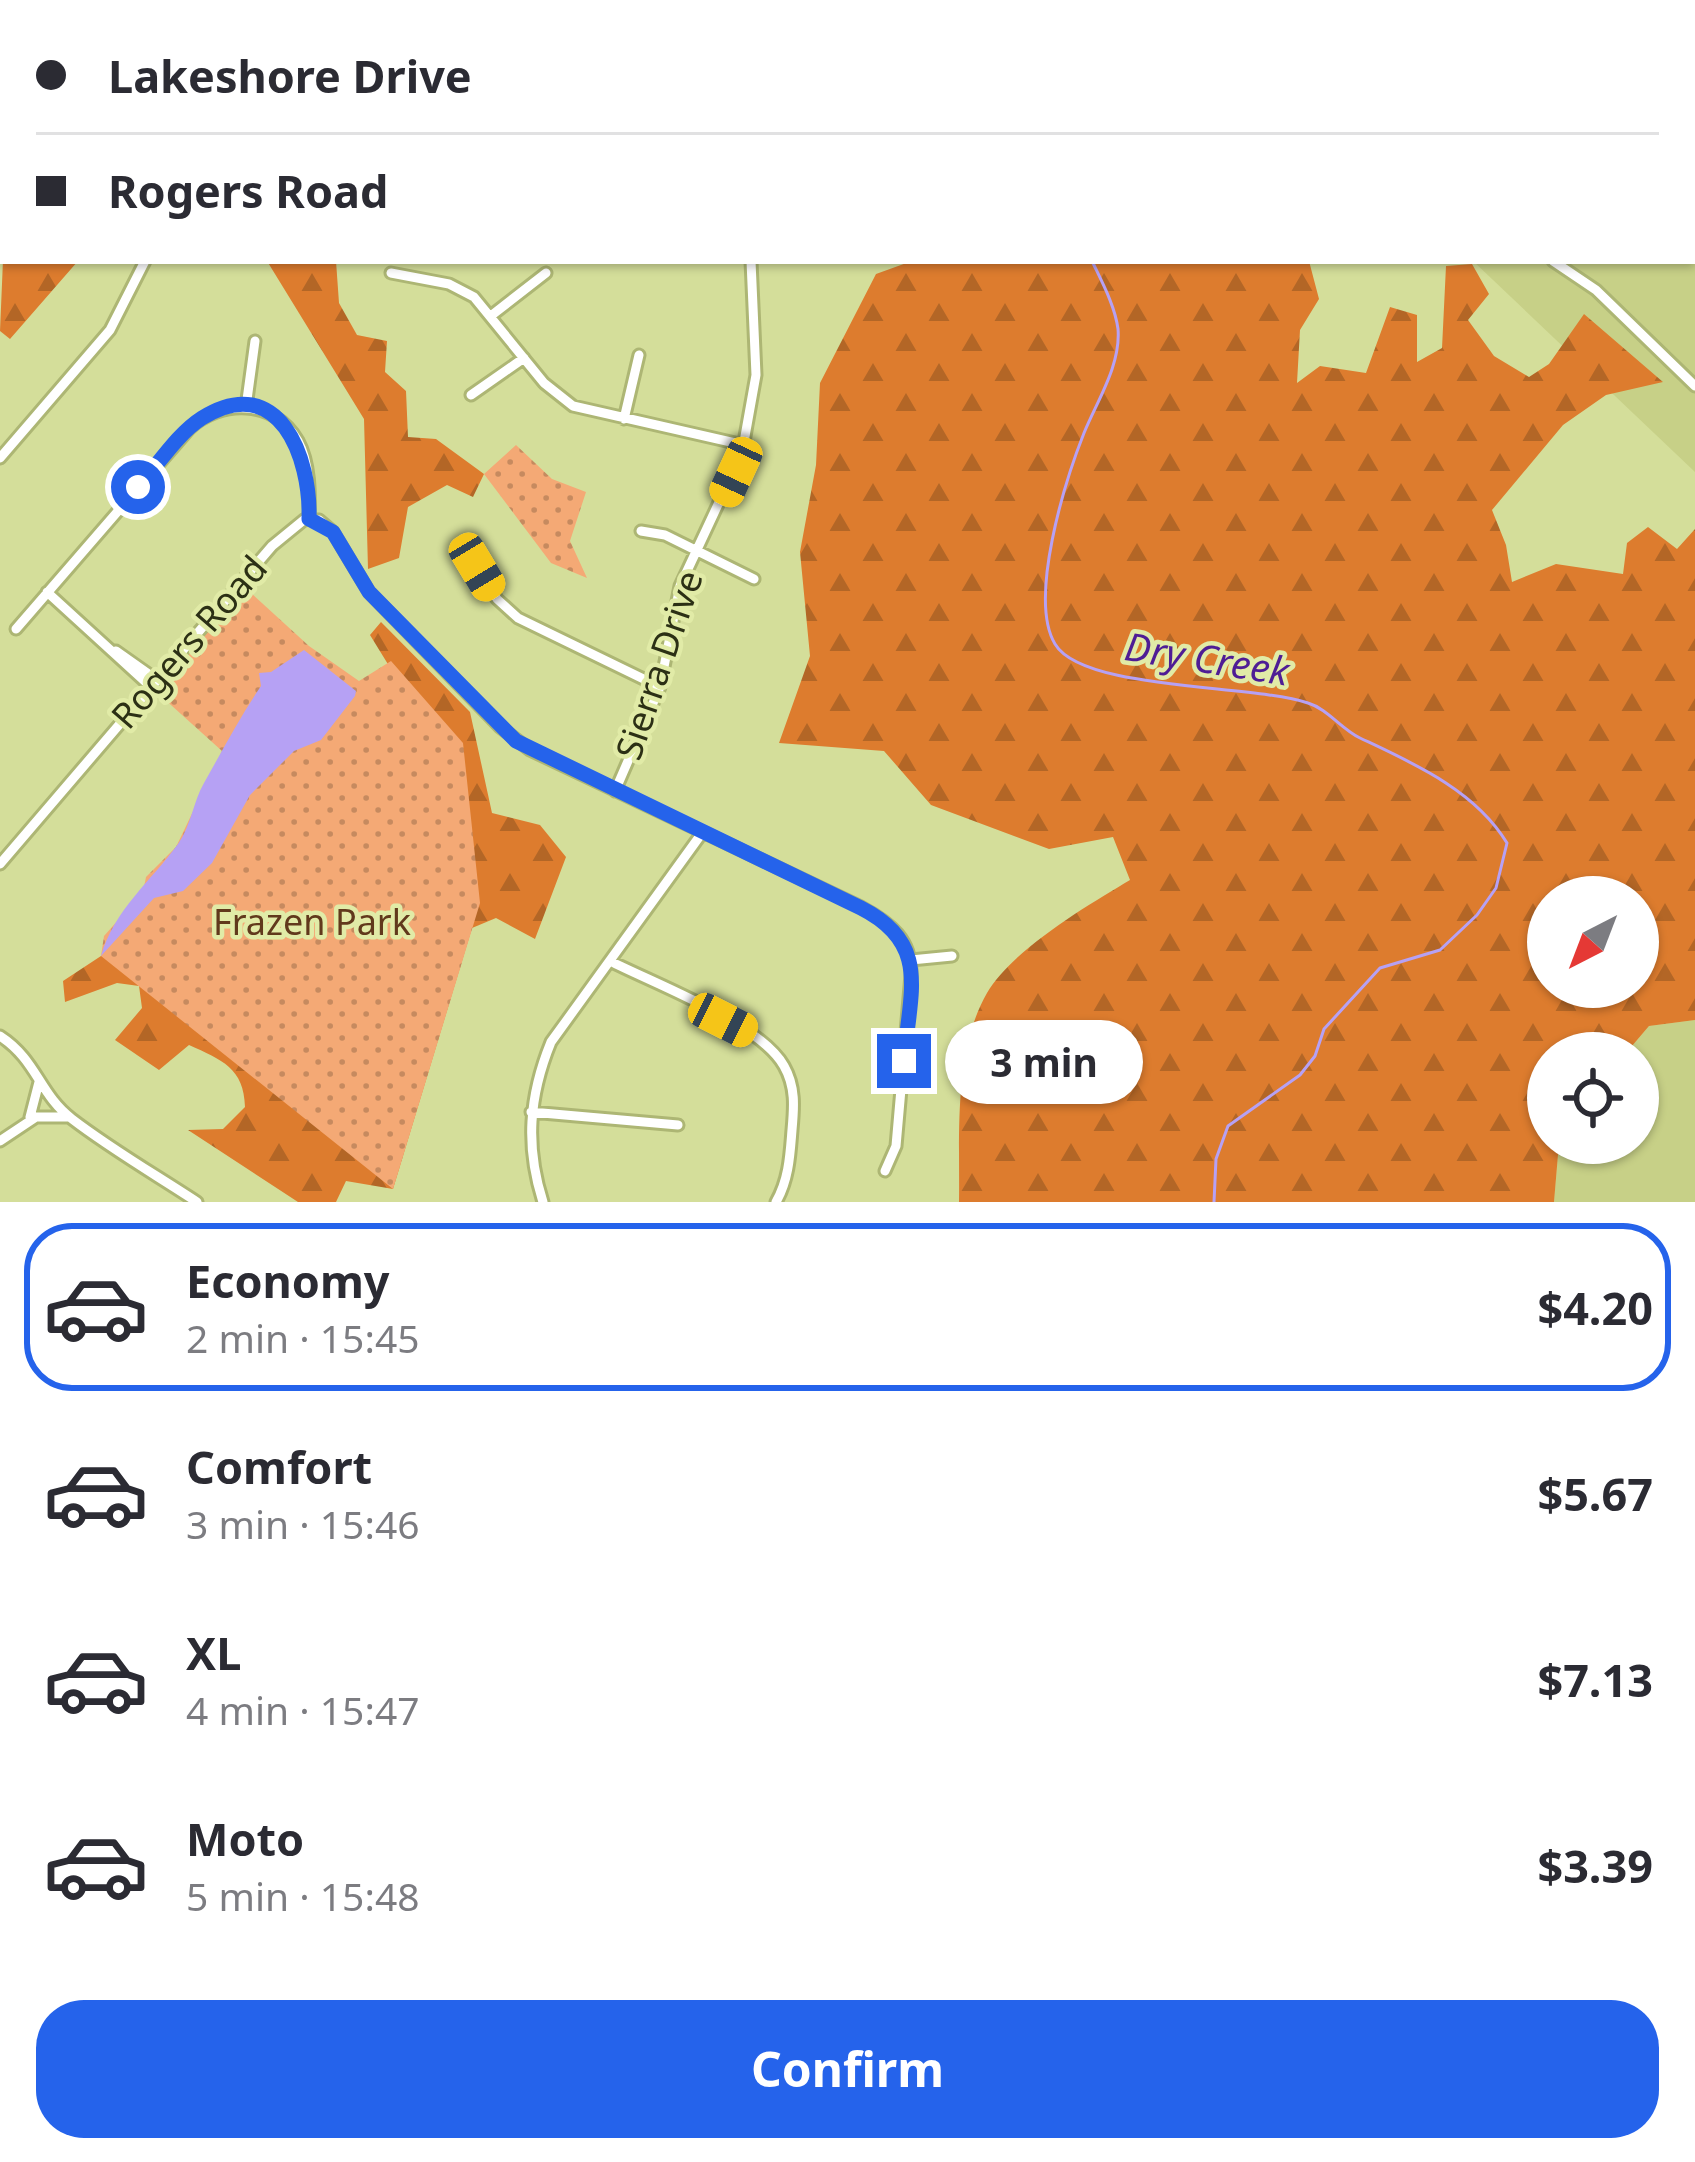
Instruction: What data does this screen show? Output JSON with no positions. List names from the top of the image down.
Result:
{
  "streets": {
    "street": ["Rogers Road", "Sierra Drive"]
  },
  "water": ["Dry Creek"],
  "parks": ["Frazen Park"],
  "north": "bottom left",
  "page": {
    "banner": ["Lakeshore Drive", "Rogers Road"],
    "bubble": "3 min",
    "list": [
      {
        "name": "Economy",
        "note": "2 min · 15:45",
        "value": "$4.20"
      },
      {
        "name": "Comfort",
        "note": "3 min · 15:46",
        "value": "$5.67"
      },
      {
        "name": "XL",
        "note": "4 min · 15:47",
        "value": "$7.13"
      },
      {
        "name": "Moto",
        "note": "5 min · 15:48",
        "value": "$3.39"
      }
    ],
    "buttons": "Confirm"
  }
}
